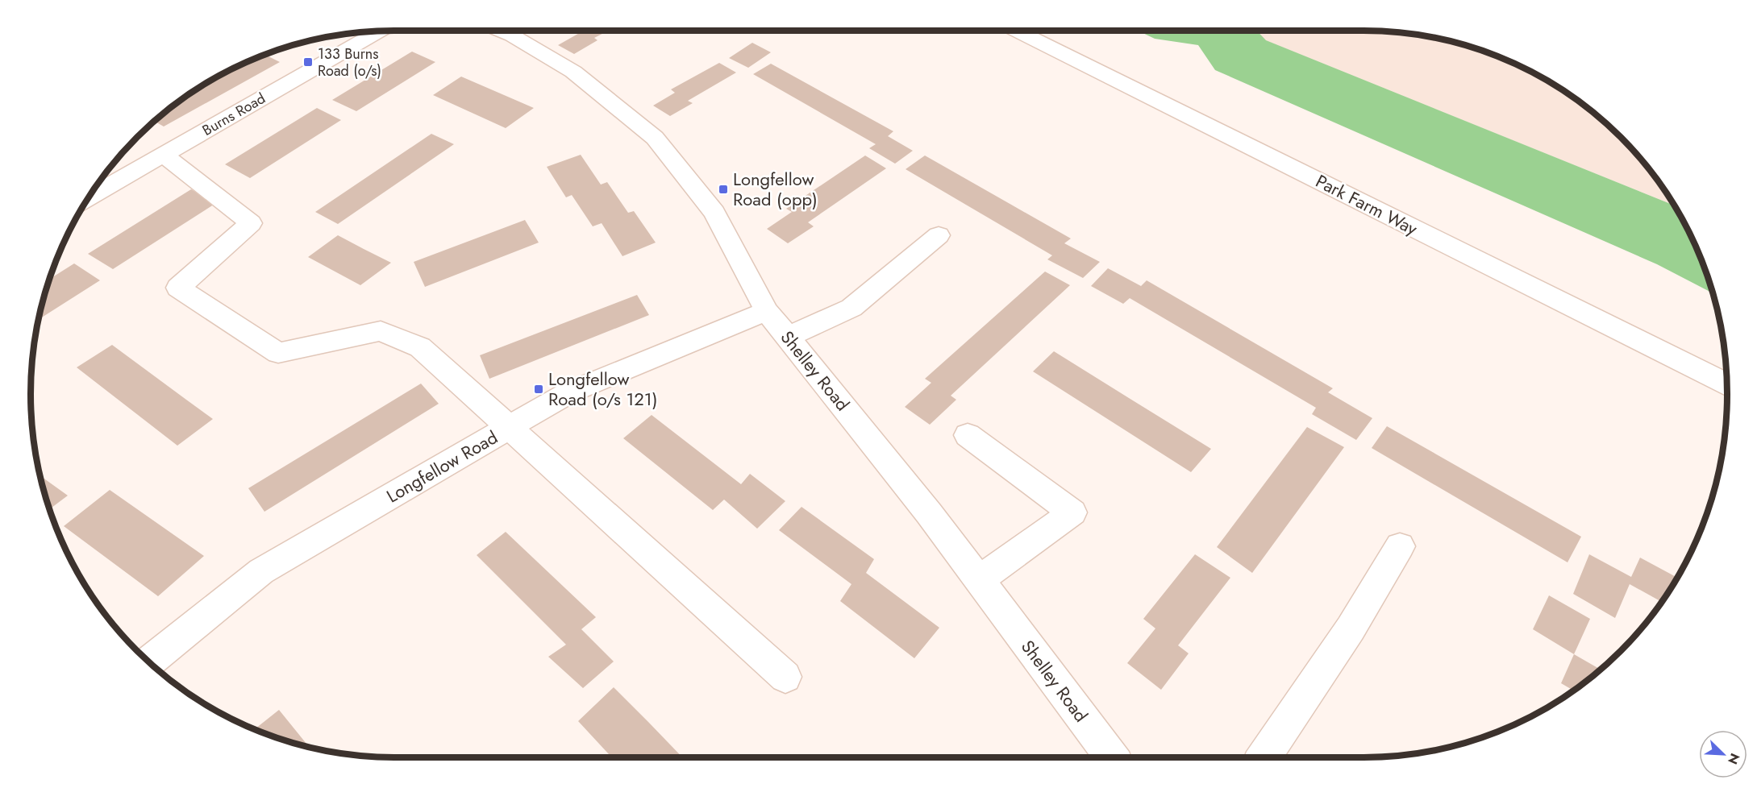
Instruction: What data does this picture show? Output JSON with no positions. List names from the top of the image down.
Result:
{
  "streets": {
    "main road": [
      "Burns Road",
      "Park Farm Way",
      "Shelley Road",
      "Longfellow Road"
    ]
  },
  "crossings": [
    ["Shelley Road", "Longfellow Road"]
  ],
  "places": {
    "transit": ["133 Burns Road (o/s)", "Longfellow Road (opp)", "Longfellow Road (o/s 121)"]
  },
  "north": "bottom right"
}
